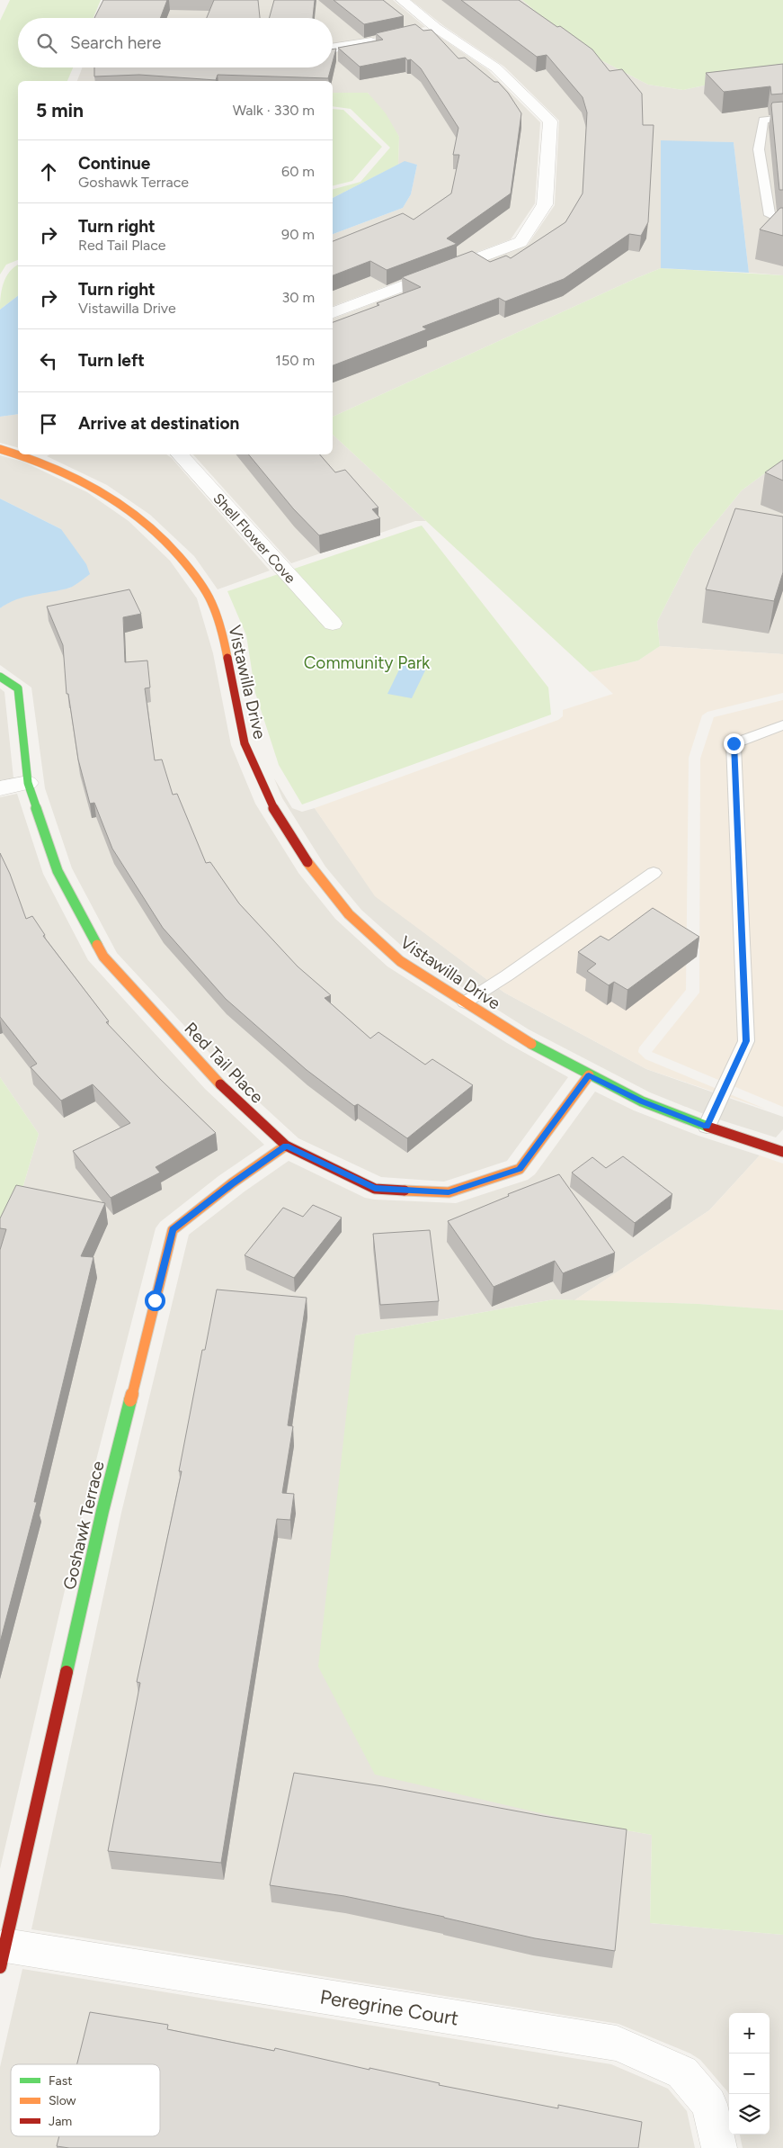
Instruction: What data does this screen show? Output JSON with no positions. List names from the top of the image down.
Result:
{
  "streets": {
    "street": [
      "Shell Flower Cove",
      "Vistawilla Drive",
      "Red Tail Place",
      "Goshawk Terrace",
      "Peregrine Court"
    ]
  },
  "crossings": [
    ["Vistawilla Drive", "Red Tail Place"],
    ["Red Tail Place", "Goshawk Terrace"],
    ["Goshawk Terrace", "Peregrine Court"]
  ],
  "parks": ["Community Park"],
  "legend": ["Fast", "Slow", "Jam"],
  "page": {
    "search": "Search here",
    "heading": ["5 min", "Walk · 330 m"],
    "list": [
      ["Continue", "Goshawk Terrace", "60 m"],
      ["Turn right", "Red Tail Place", "90 m"],
      ["Turn right", "Vistawilla Drive", "30 m"],
      ["Turn left", "150 m"],
      "Arrive at destination"
    ],
    "map_buttons": ["+", "−"]
  }
}
